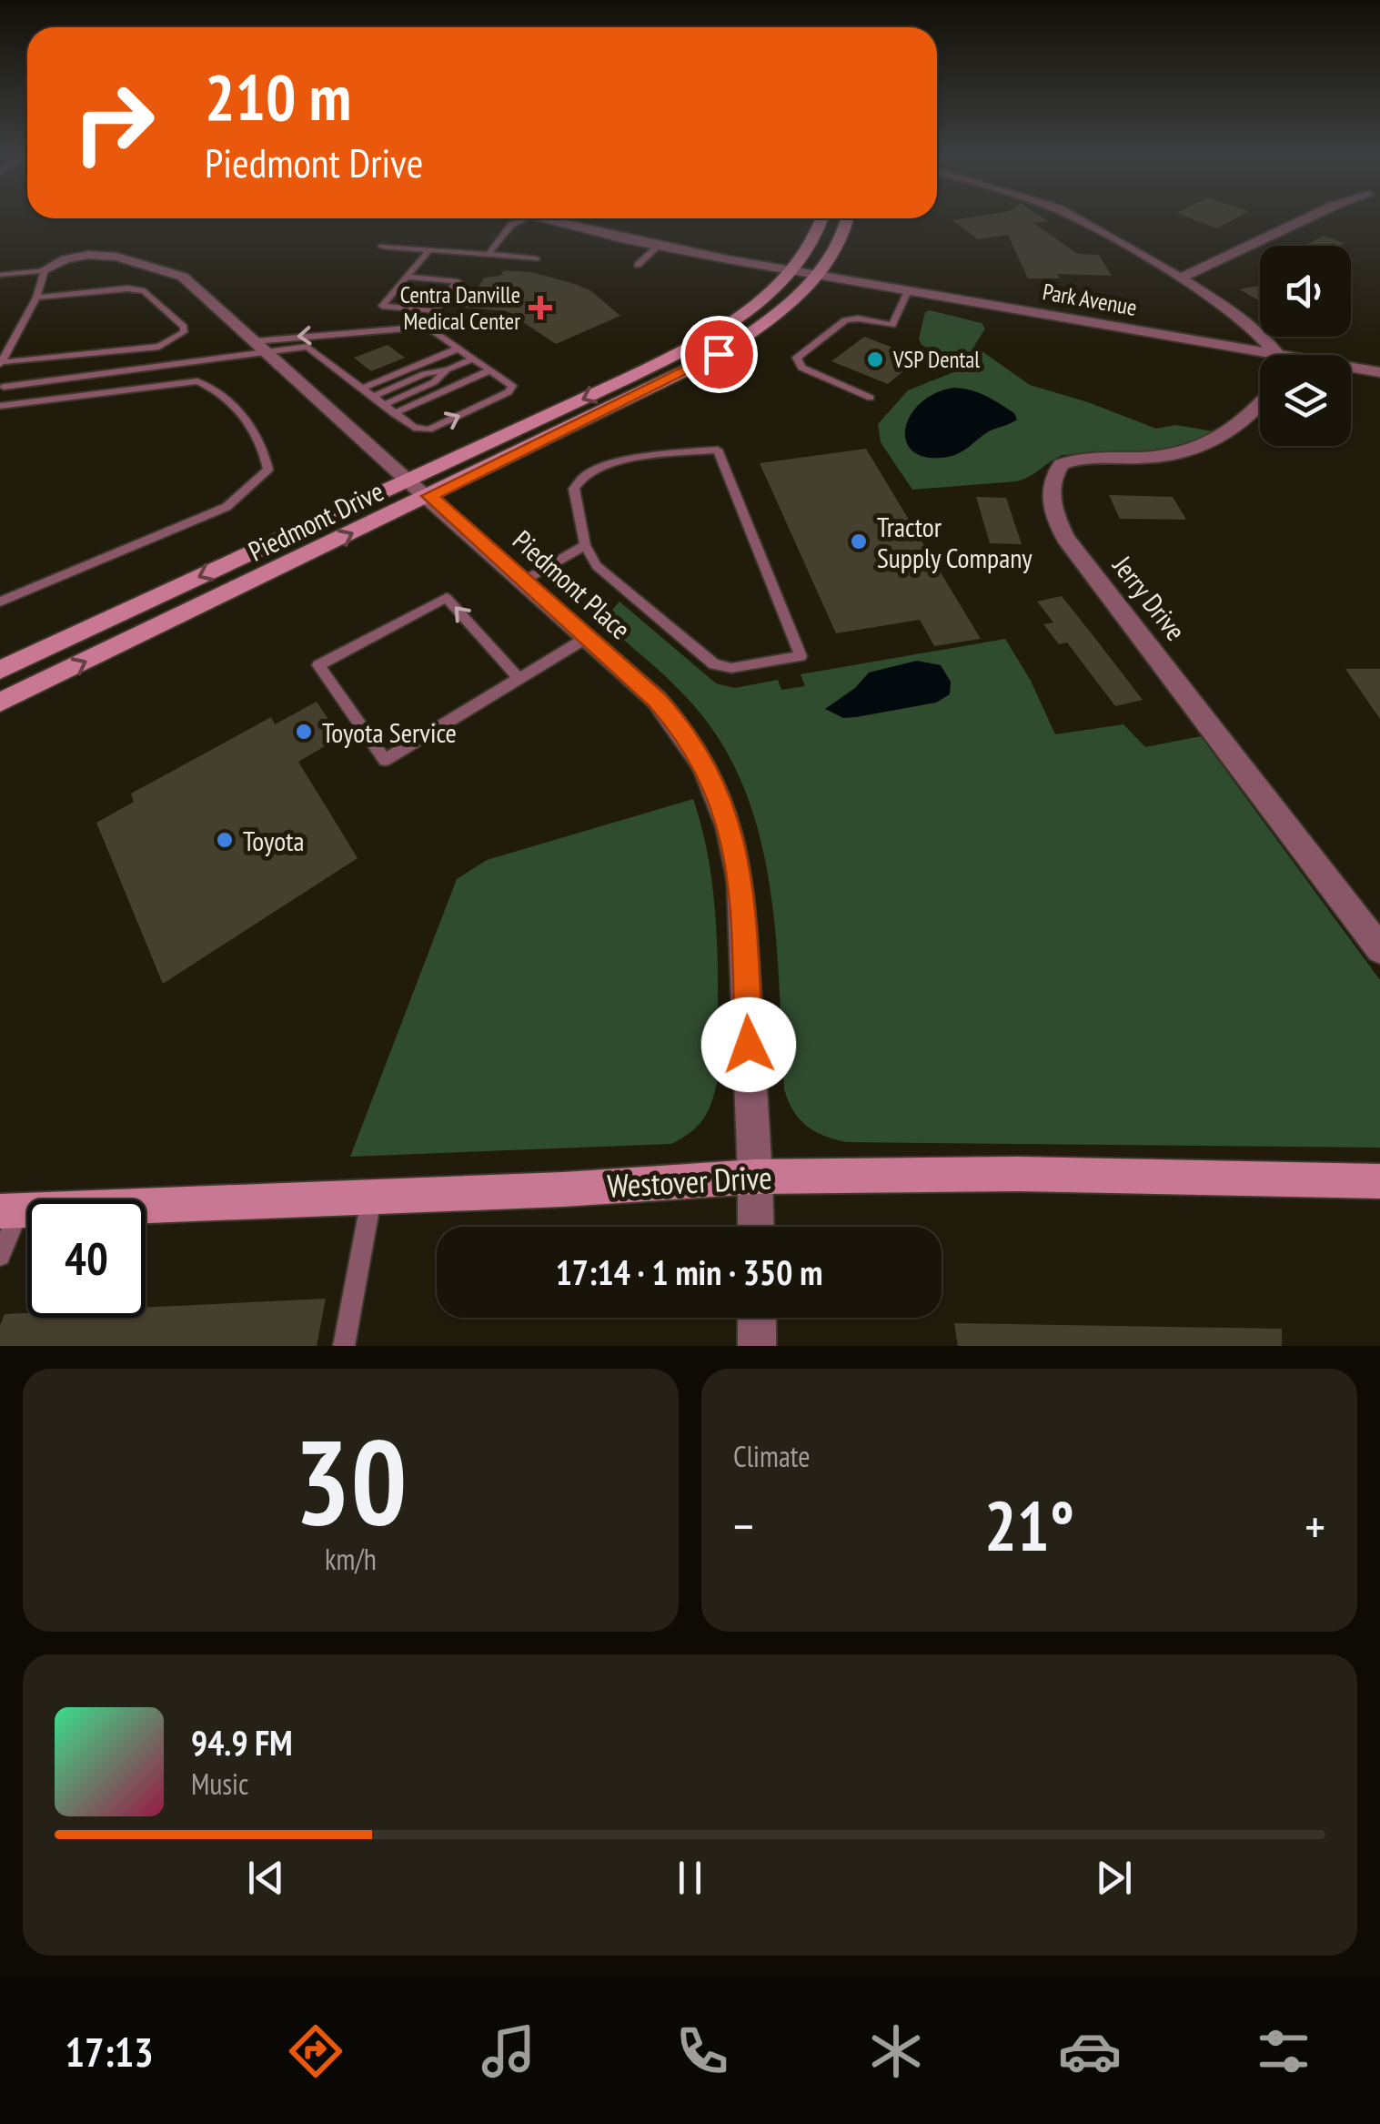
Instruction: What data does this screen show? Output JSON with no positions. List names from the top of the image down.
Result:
{
  "streets": {
    "main road": ["Piedmont Drive", "Westover Drive"],
    "street": ["Park Avenue", "Piedmont Place", "Jerry Drive"]
  },
  "crossings": [
    ["Park Avenue", "Piedmont Drive"],
    ["Piedmont Drive", "Piedmont Place"],
    ["Piedmont Place", "Westover Drive"]
  ],
  "places": {
    "health": ["Centra Danville Medical Center"],
    "other": [
      "VSP Dental",
      "Tractor Supply Company",
      "Toyota Service",
      "Toyota"
    ]
  },
  "page": {
    "turn": ["210 m", "Piedmont Drive"],
    "limit": "40",
    "trip": "17:14 · 1 min · 350 m",
    "tile": [
      ["30", "km/h"],
      "Climate"
    ],
    "heat": ["−", "21°", "+"],
    "song": ["94.9 FM", "Music"],
    "tabs": "17:13"
  }
}
